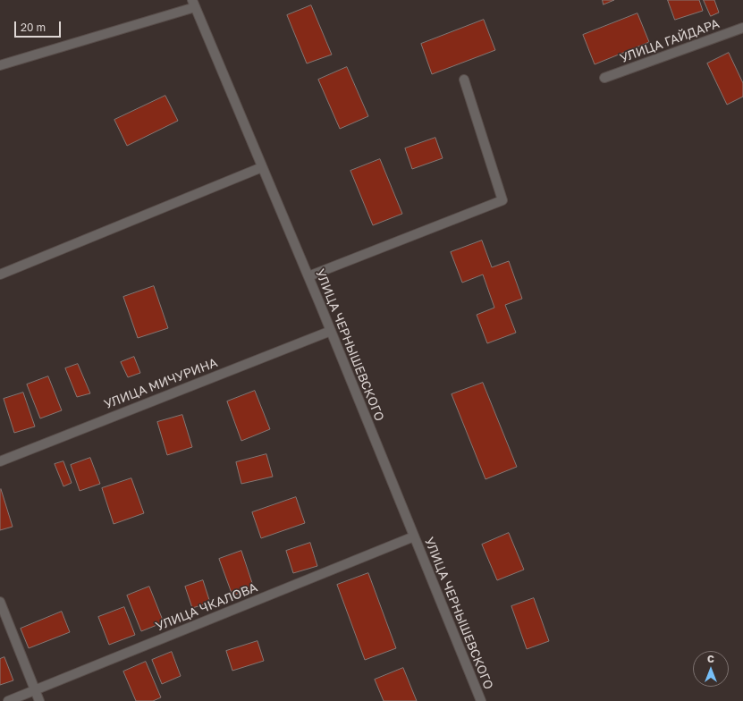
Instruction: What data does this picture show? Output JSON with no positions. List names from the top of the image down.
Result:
{
  "streets": {
    "street": [
      "УЛИЦА ГАЙДАРА",
      "УЛИЦА ЧЕРНЫШЕВСКОГО",
      "УЛИЦА МИЧУРИНА",
      "УЛИЦА ЧКАЛОВА"
    ]
  },
  "crossings": [
    ["УЛИЦА ЧЕРНЫШЕВСКОГО", "УЛИЦА МИЧУРИНА"],
    ["УЛИЦА ЧЕРНЫШЕВСКОГО", "УЛИЦА ЧКАЛОВА"]
  ],
  "scale_bar": "20 m",
  "north": "top"
}
